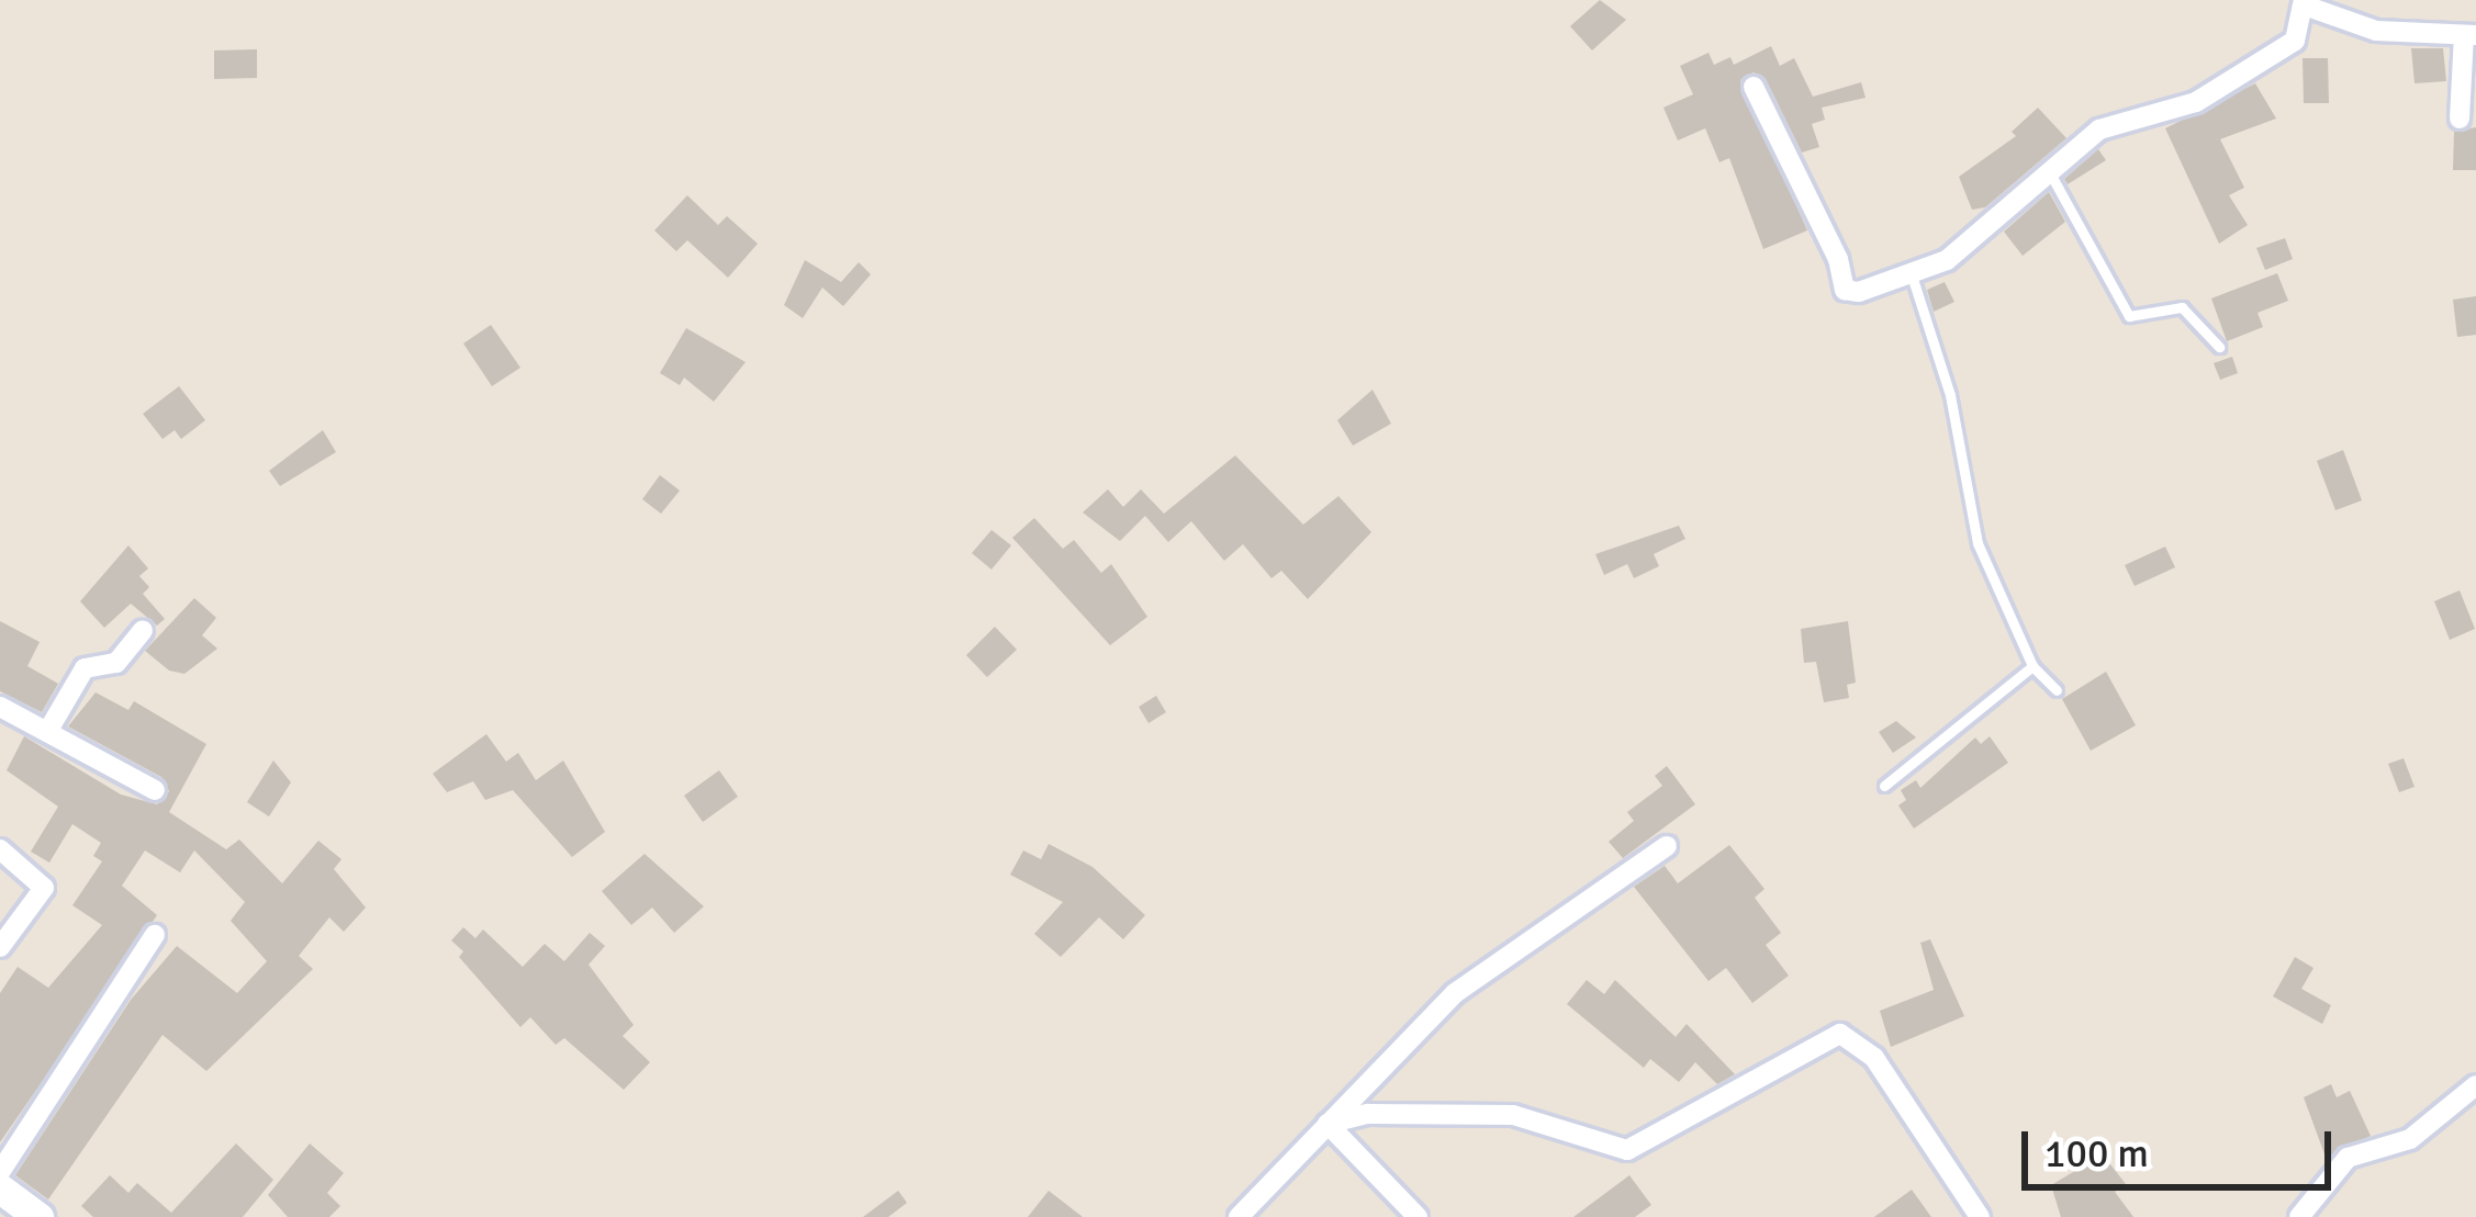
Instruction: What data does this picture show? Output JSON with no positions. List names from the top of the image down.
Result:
{
  "scale_bar": "100 m"
}
